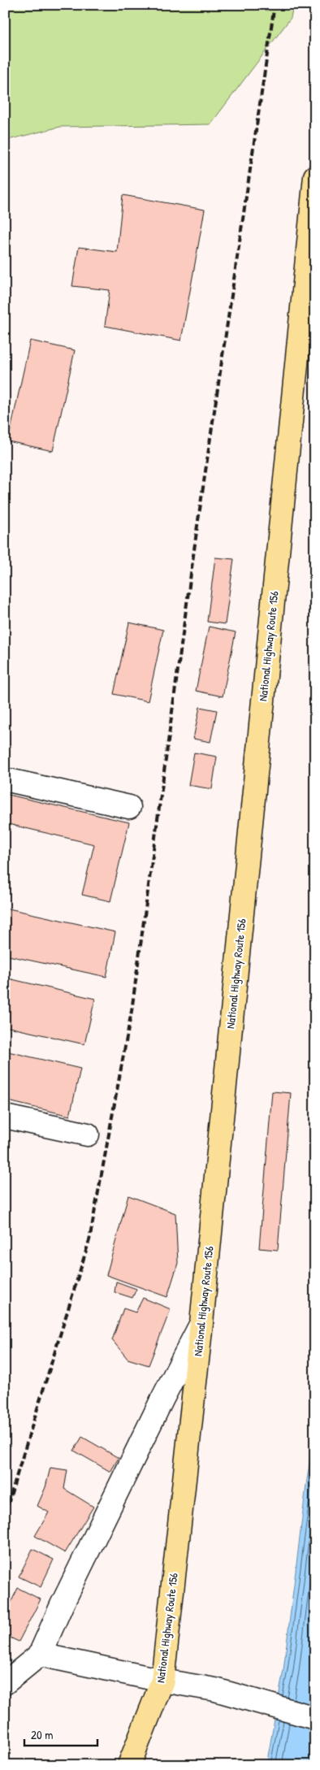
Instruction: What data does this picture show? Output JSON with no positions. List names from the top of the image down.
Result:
{
  "streets": {
    "highway": ["National Highway Route 156"]
  },
  "scale_bar": "20 m"
}
